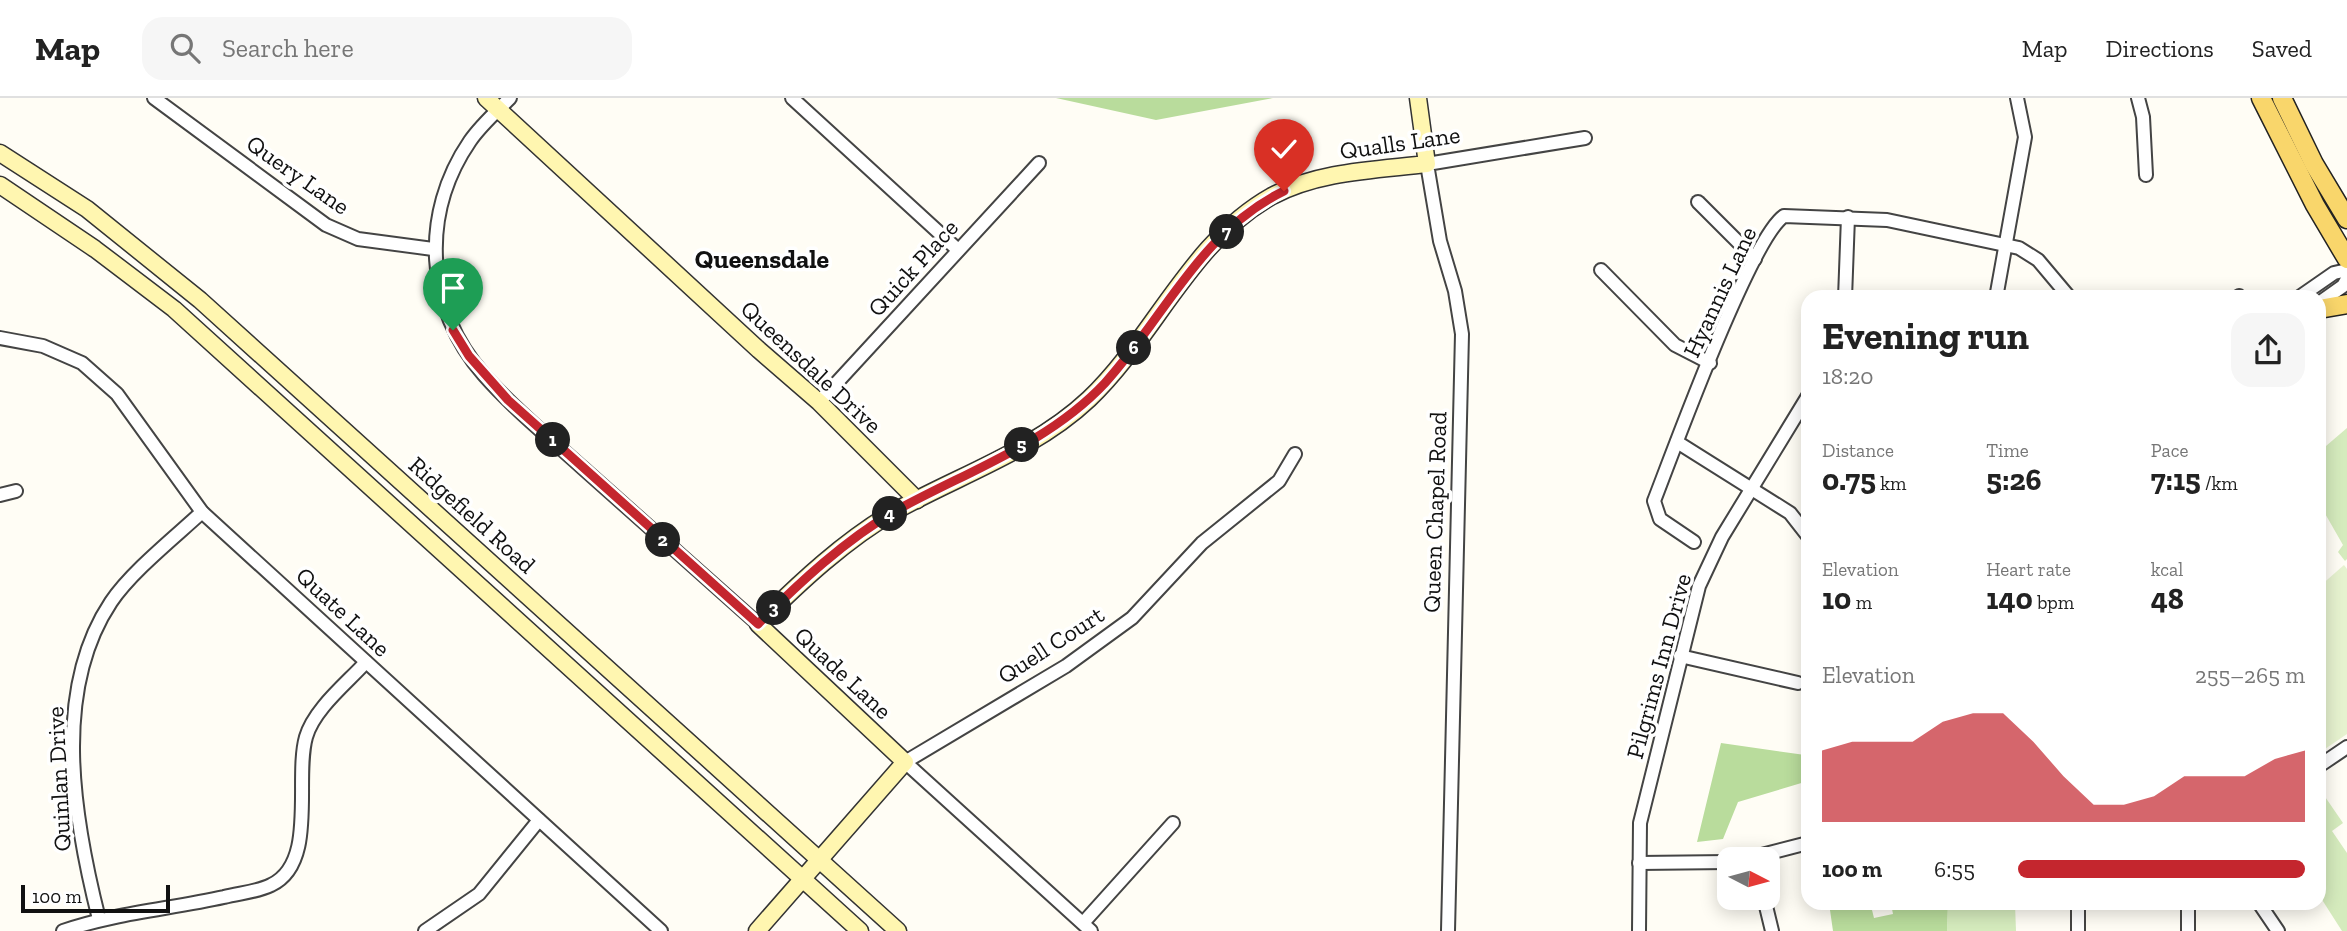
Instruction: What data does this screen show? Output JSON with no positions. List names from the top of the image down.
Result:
{
  "streets": {
    "main road": [
      "Qualls Lane",
      "Queensdale Drive",
      "Queen Chapel Road",
      "Ridgefield Road",
      "Quell Court",
      "Quade Lane"
    ],
    "street": [
      "Query Lane",
      "Quick Place",
      "Hyannis Lane",
      "Quate Lane",
      "Pilgrims Inn Drive",
      "Quinlan Drive"
    ]
  },
  "crossings": [
    ["Qualls Lane", "Queensdale Drive"],
    ["Qualls Lane", "Queen Chapel Road"],
    ["Qualls Lane", "Quade Lane"],
    ["Query Lane", "Quade Lane"],
    ["Quick Place", "Queensdale Drive"],
    ["Queensdale Drive", "Quade Lane"],
    ["Ridgefield Road", "Quell Court"],
    ["Quate Lane", "Quinlan Drive"],
    ["Quell Court", "Quade Lane"]
  ],
  "districts": ["Queensdale"],
  "scale_bar": "100 m",
  "north": "right",
  "page": {
    "header": "Map",
    "search": "Search here",
    "nav": ["Map", "Directions", "Saved"],
    "pins": [
      "7",
      "6",
      "1",
      "5",
      "4",
      "2",
      "3"
    ],
    "heading": ["Evening run", "18:20"],
    "stats": [
      ["Distance", "0.75 km"],
      ["Time", "5:26"],
      ["Pace", "7:15 /km"],
      ["Elevation", "10 m"],
      ["Heart rate", "140 bpm"],
      ["kcal", "48"]
    ],
    "chart": ["Elevation", "255–265 m"],
    "list": [
      {
        "name": "100 m",
        "note": "6:55"
      }
    ],
    "scale": "100 m"
  }
}
